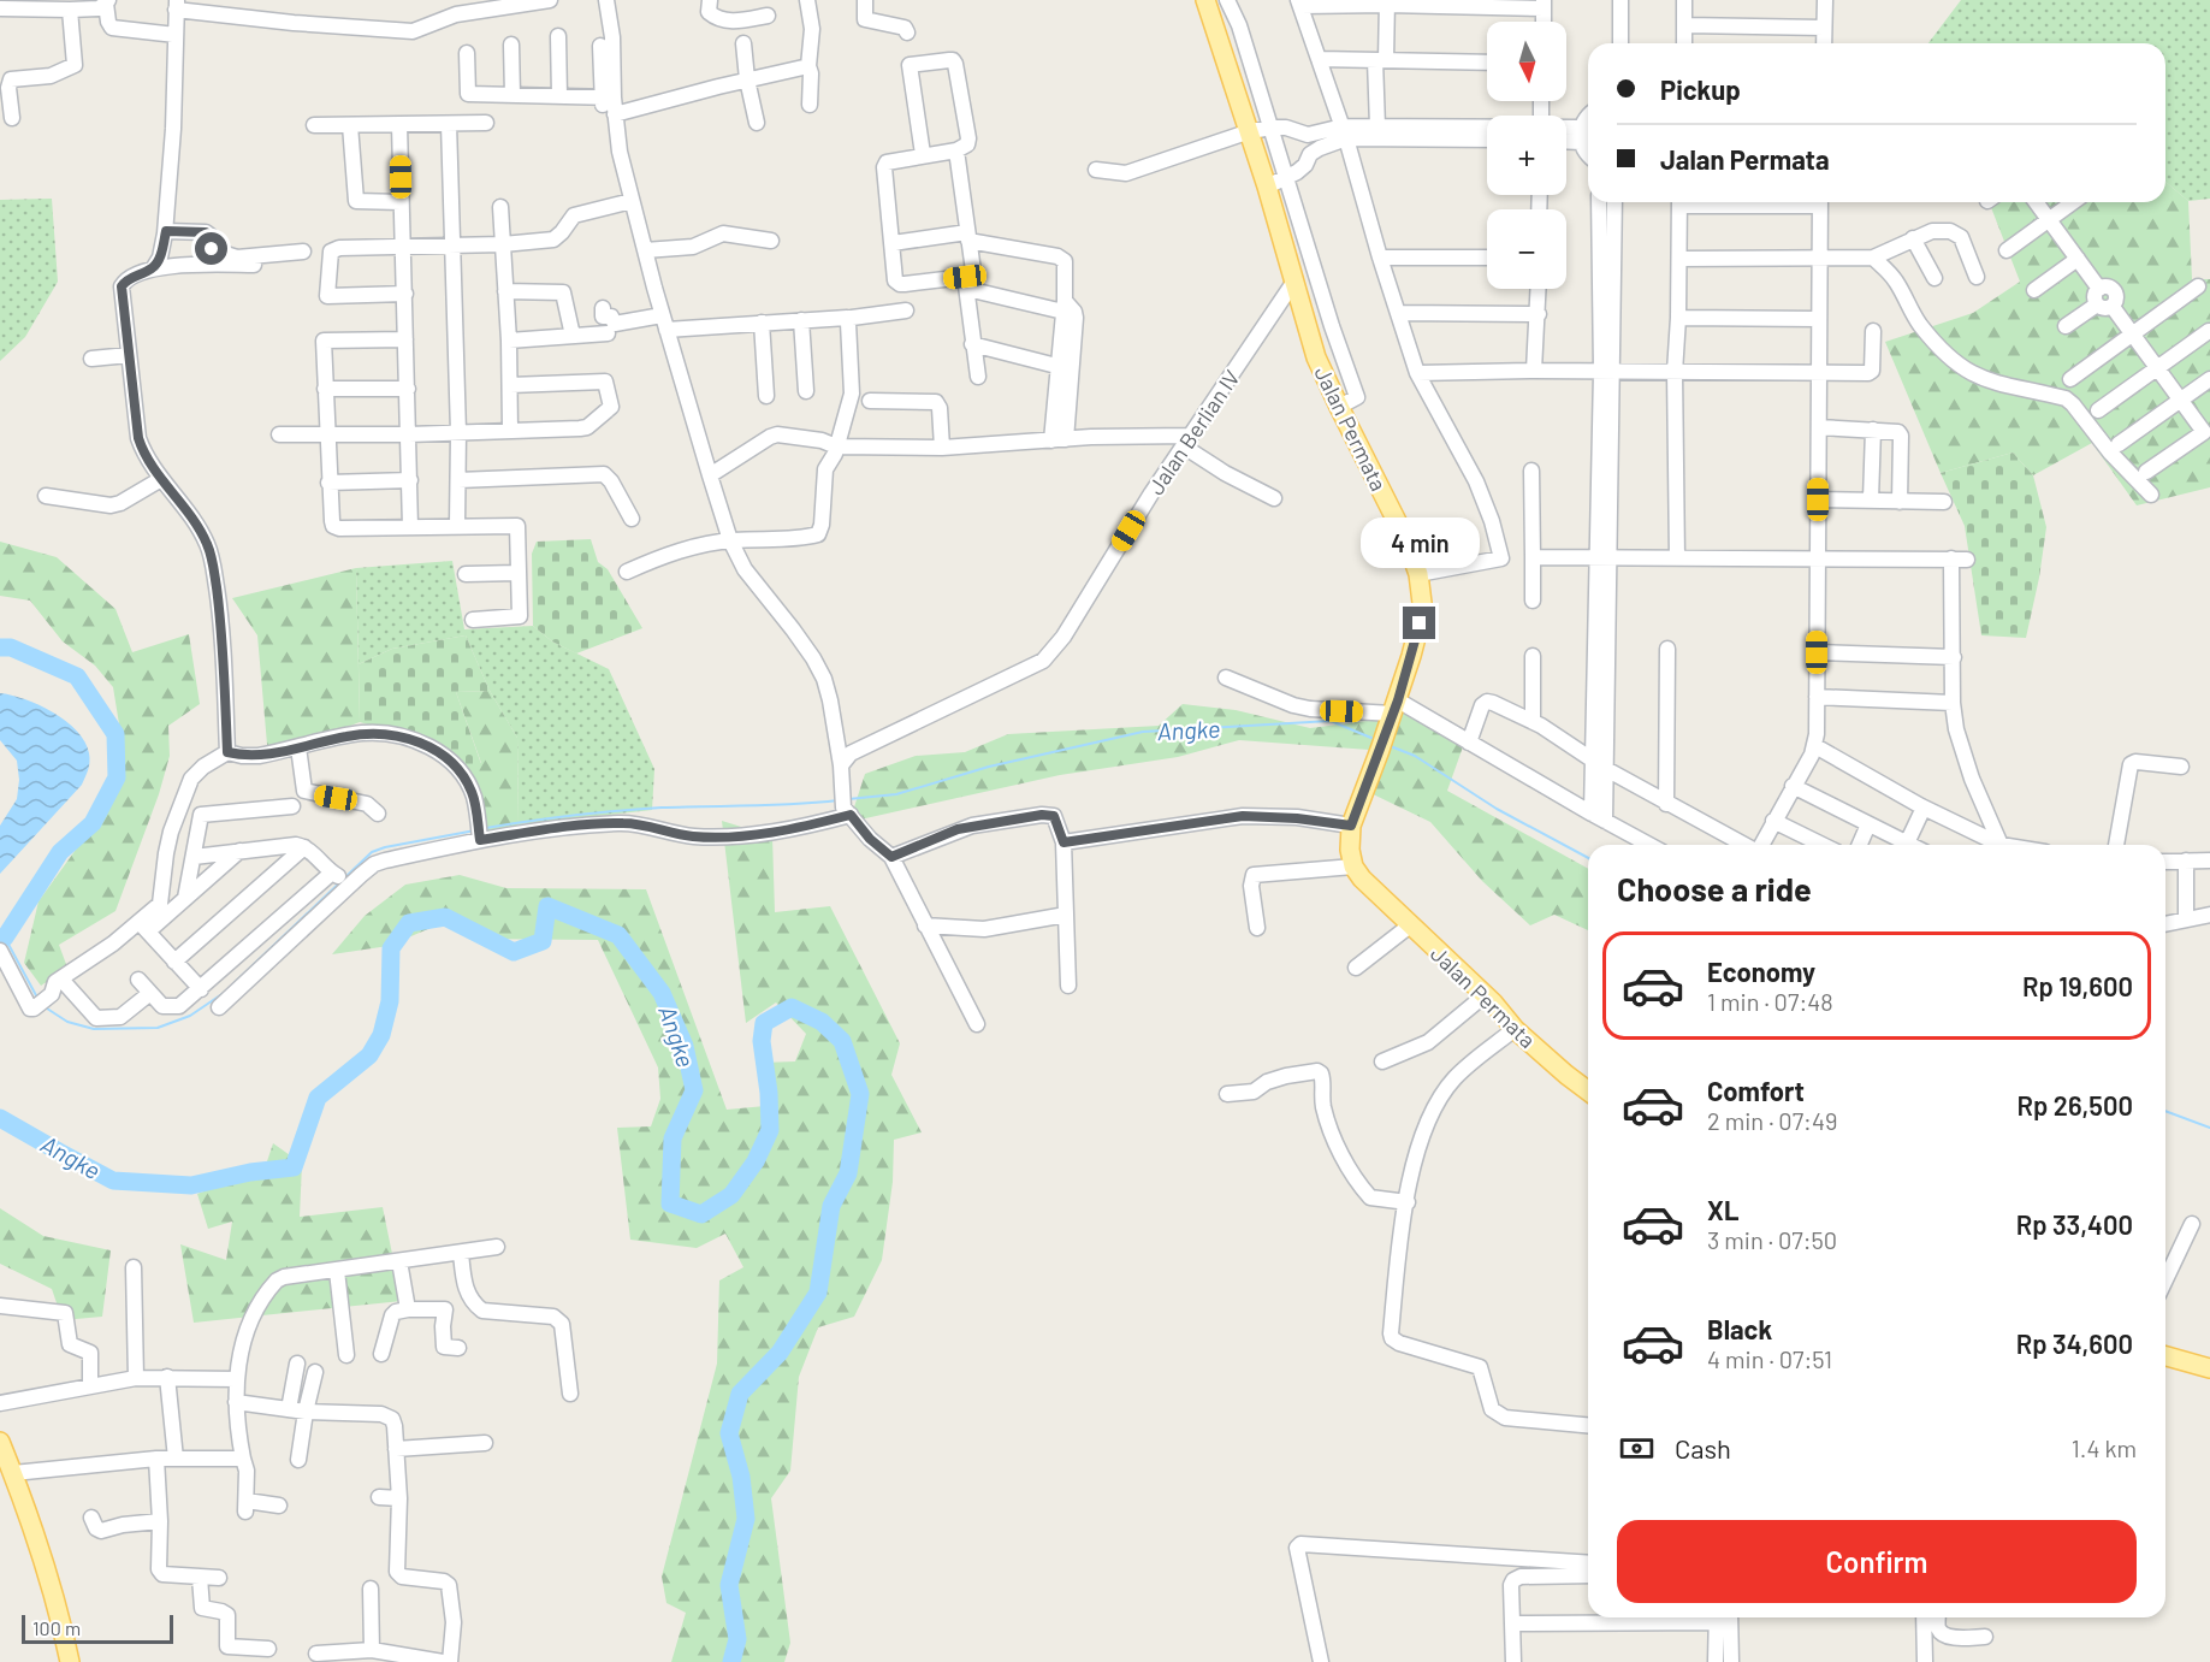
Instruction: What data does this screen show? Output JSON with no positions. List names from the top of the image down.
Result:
{
  "streets": {
    "main road": ["Jalan Permata"],
    "street": ["Jalan Berlian IV"]
  },
  "crossings": [
    ["Jalan Permata", "Jalan Berlian IV"]
  ],
  "water": ["Angke"],
  "scale_bar": "100 m",
  "north": "bottom",
  "page": {
    "map_buttons": ["+", "−"],
    "banner": ["Pickup", "Jalan Permata"],
    "bubble": "4 min",
    "heading": "Choose a ride",
    "list": [
      {
        "name": "Economy",
        "note": "1 min · 07:48",
        "value": "Rp 19,600"
      },
      {
        "name": "Comfort",
        "note": "2 min · 07:49",
        "value": "Rp 26,500"
      },
      {
        "name": "XL",
        "note": "3 min · 07:50",
        "value": "Rp 33,400"
      },
      {
        "name": "Black",
        "note": "4 min · 07:51",
        "value": "Rp 34,600"
      }
    ],
    "pay": ["Cash", "1.4 km"],
    "buttons": "Confirm",
    "scale": "100 m"
  }
}
